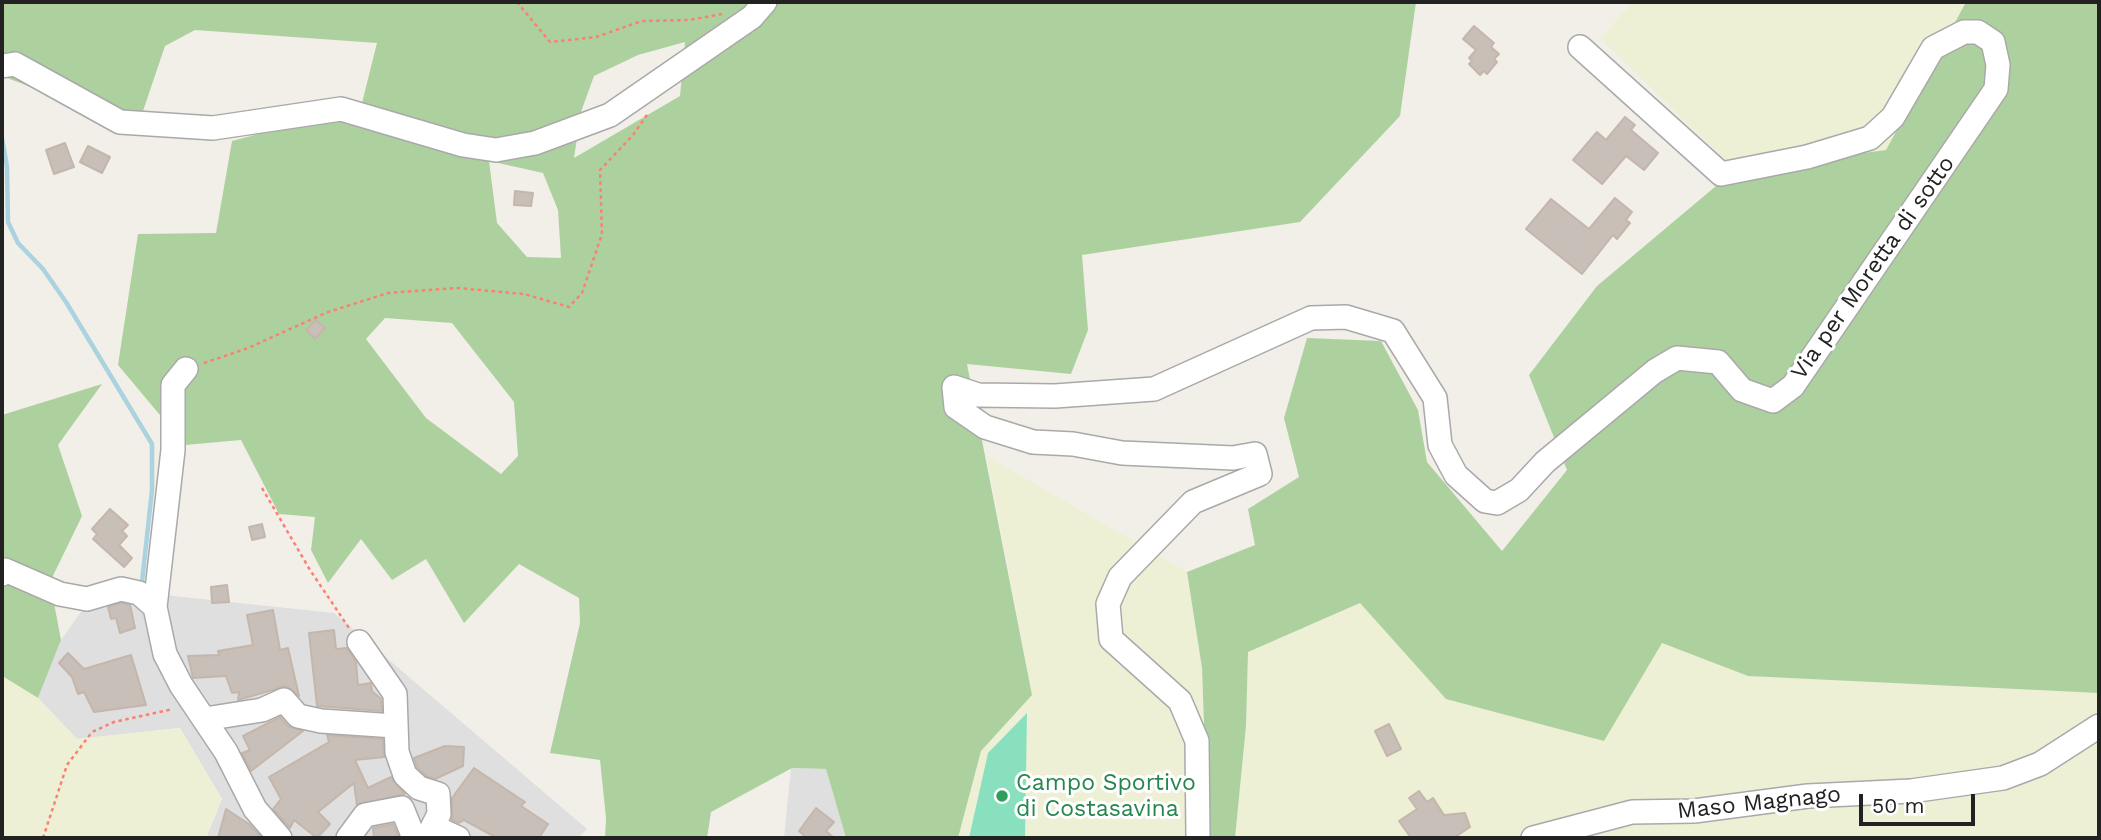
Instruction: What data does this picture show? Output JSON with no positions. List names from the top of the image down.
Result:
{
  "streets": {
    "street": ["Via per Moretta di sotto", "Maso Magnago"]
  },
  "places": ["Campo Sportivo di Costasavina"],
  "scale_bar": "50 m"
}
